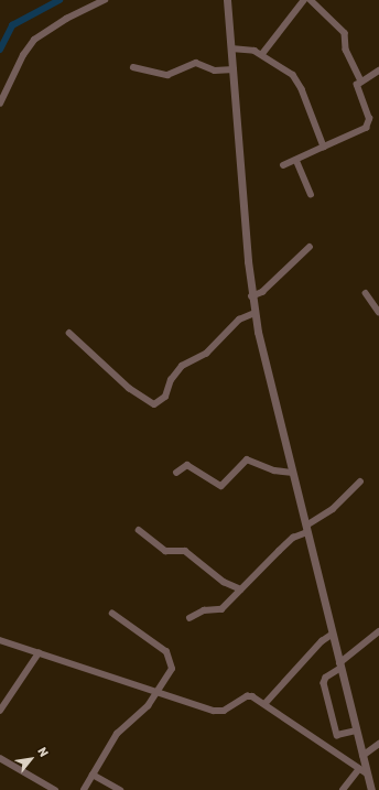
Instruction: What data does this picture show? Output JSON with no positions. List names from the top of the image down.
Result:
{
  "north": "top right"
}
